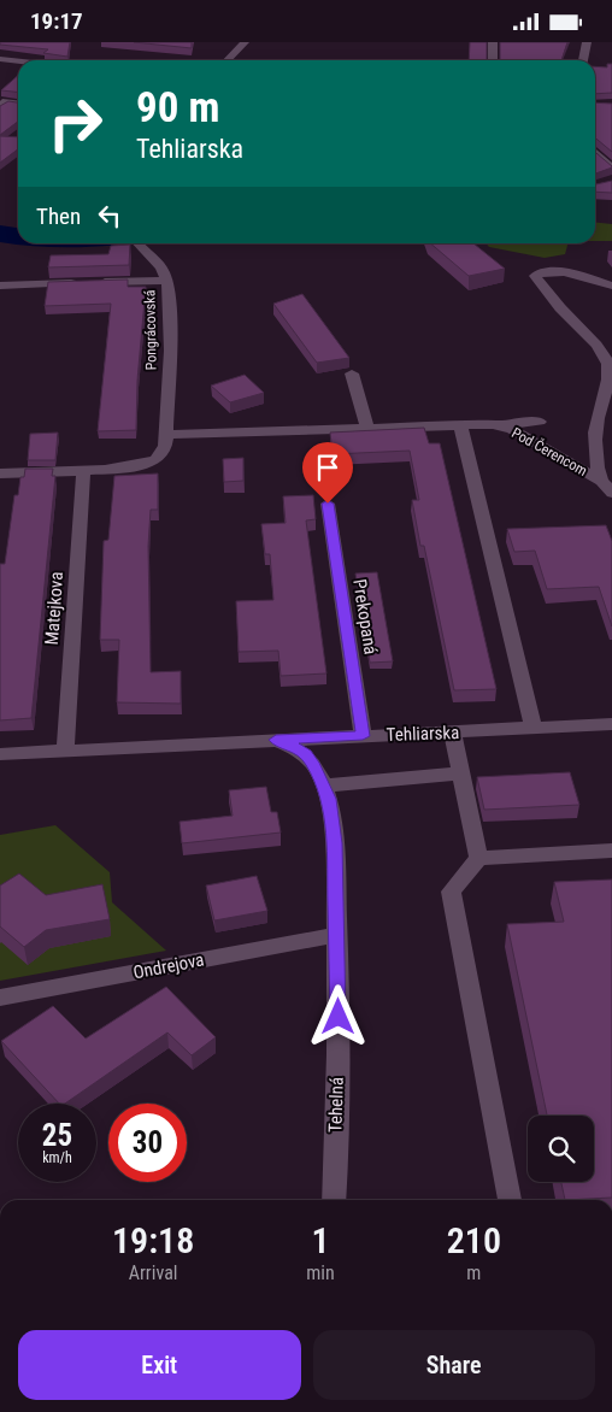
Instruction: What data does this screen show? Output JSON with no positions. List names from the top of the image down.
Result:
{
  "streets": {
    "street": [
      "Pongrácovská",
      "Pod Čerencom",
      "Matejkova",
      "Prekopaná",
      "Tehliarska",
      "Ondrejova",
      "Tehelná"
    ]
  },
  "crossings": [
    ["Pongrácovská", "Pod Čerencom"],
    ["Matejkova", "Tehliarska"],
    ["Prekopaná", "Tehliarska"],
    ["Tehliarska", "Tehelná"],
    ["Ondrejova", "Tehelná"]
  ],
  "page": {
    "status": "19:17",
    "turn": ["90 m", "Tehliarska"],
    "then": "Then",
    "speed": "25 km/h",
    "limit": "30",
    "eta": [
      "19:18",
      "Arrival",
      "1",
      "min",
      "210",
      "m"
    ],
    "buttons": ["Exit", "Share"]
  }
}
